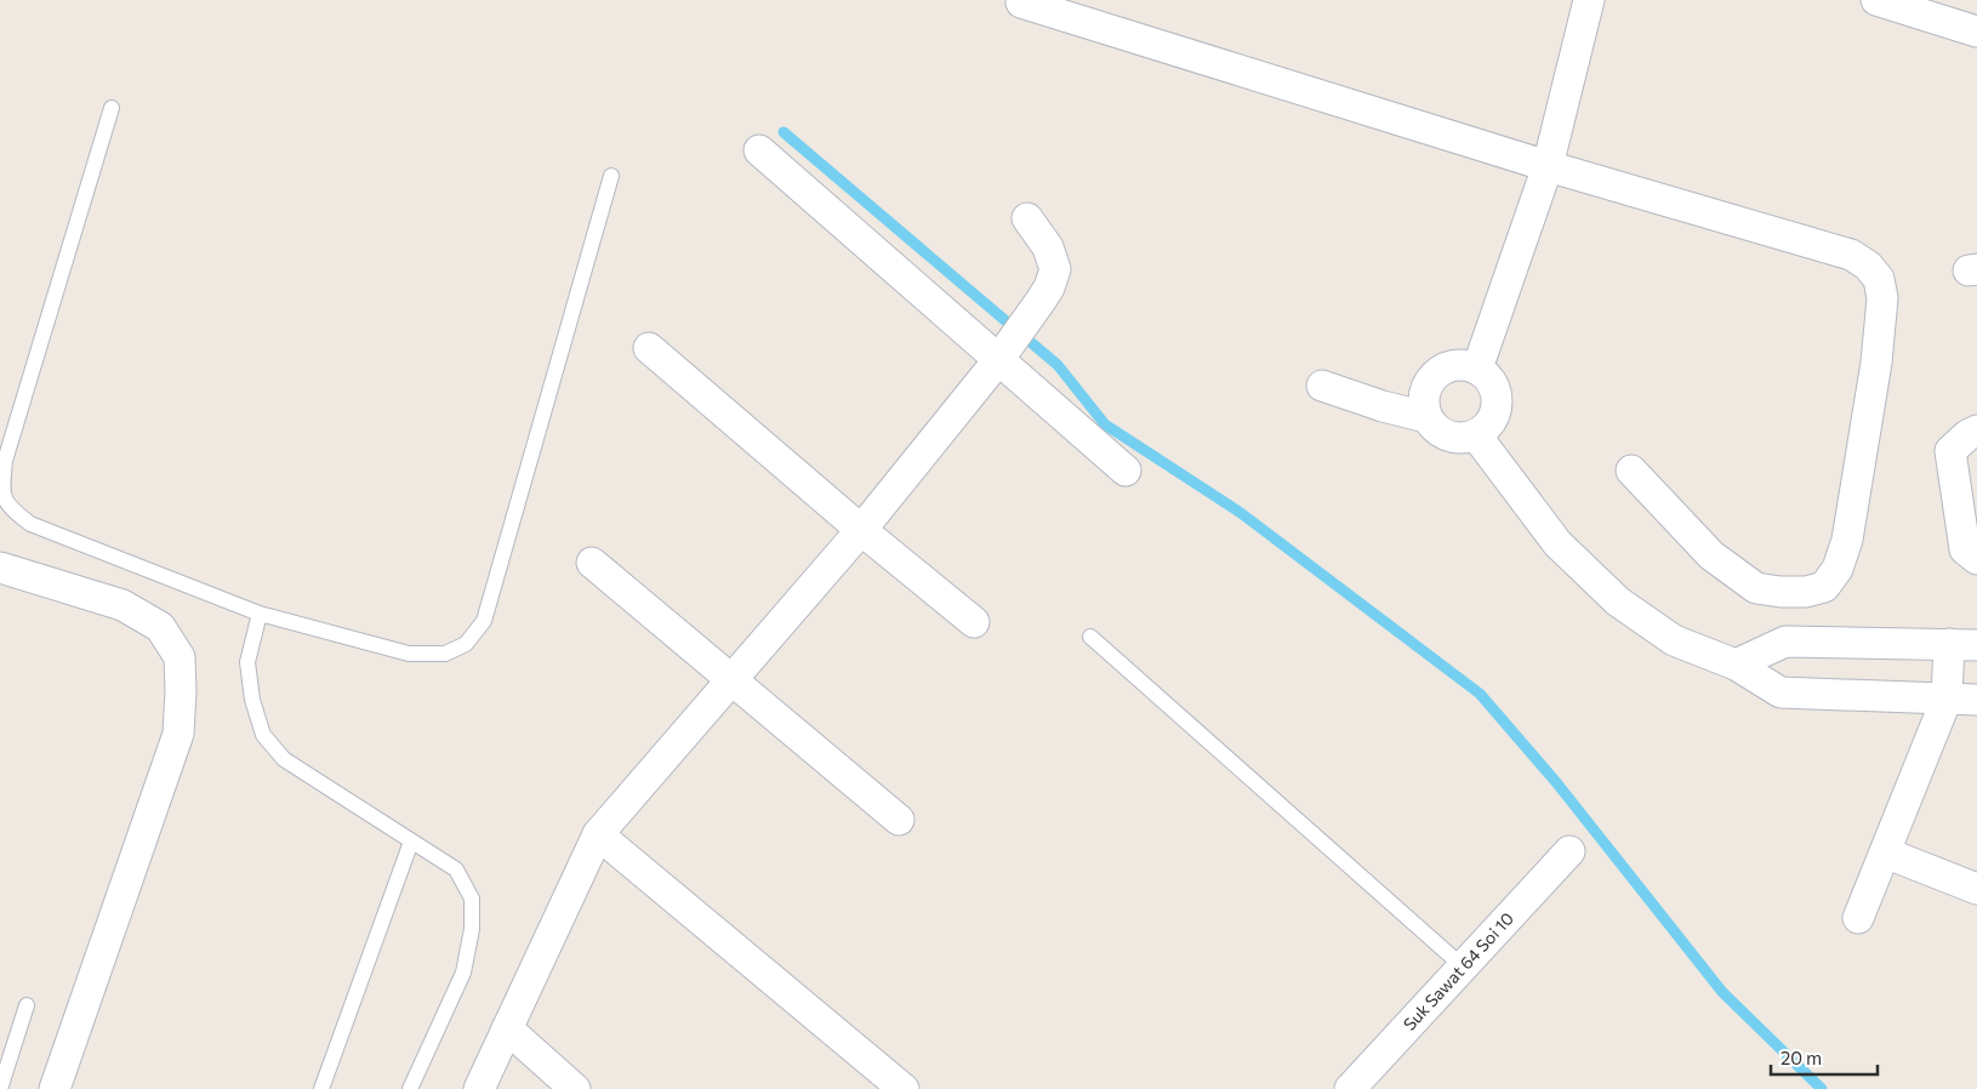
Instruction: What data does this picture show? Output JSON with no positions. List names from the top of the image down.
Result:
{
  "streets": {
    "street": ["Suk Sawat 64 Soi 10"]
  },
  "scale_bar": "20 m"
}
